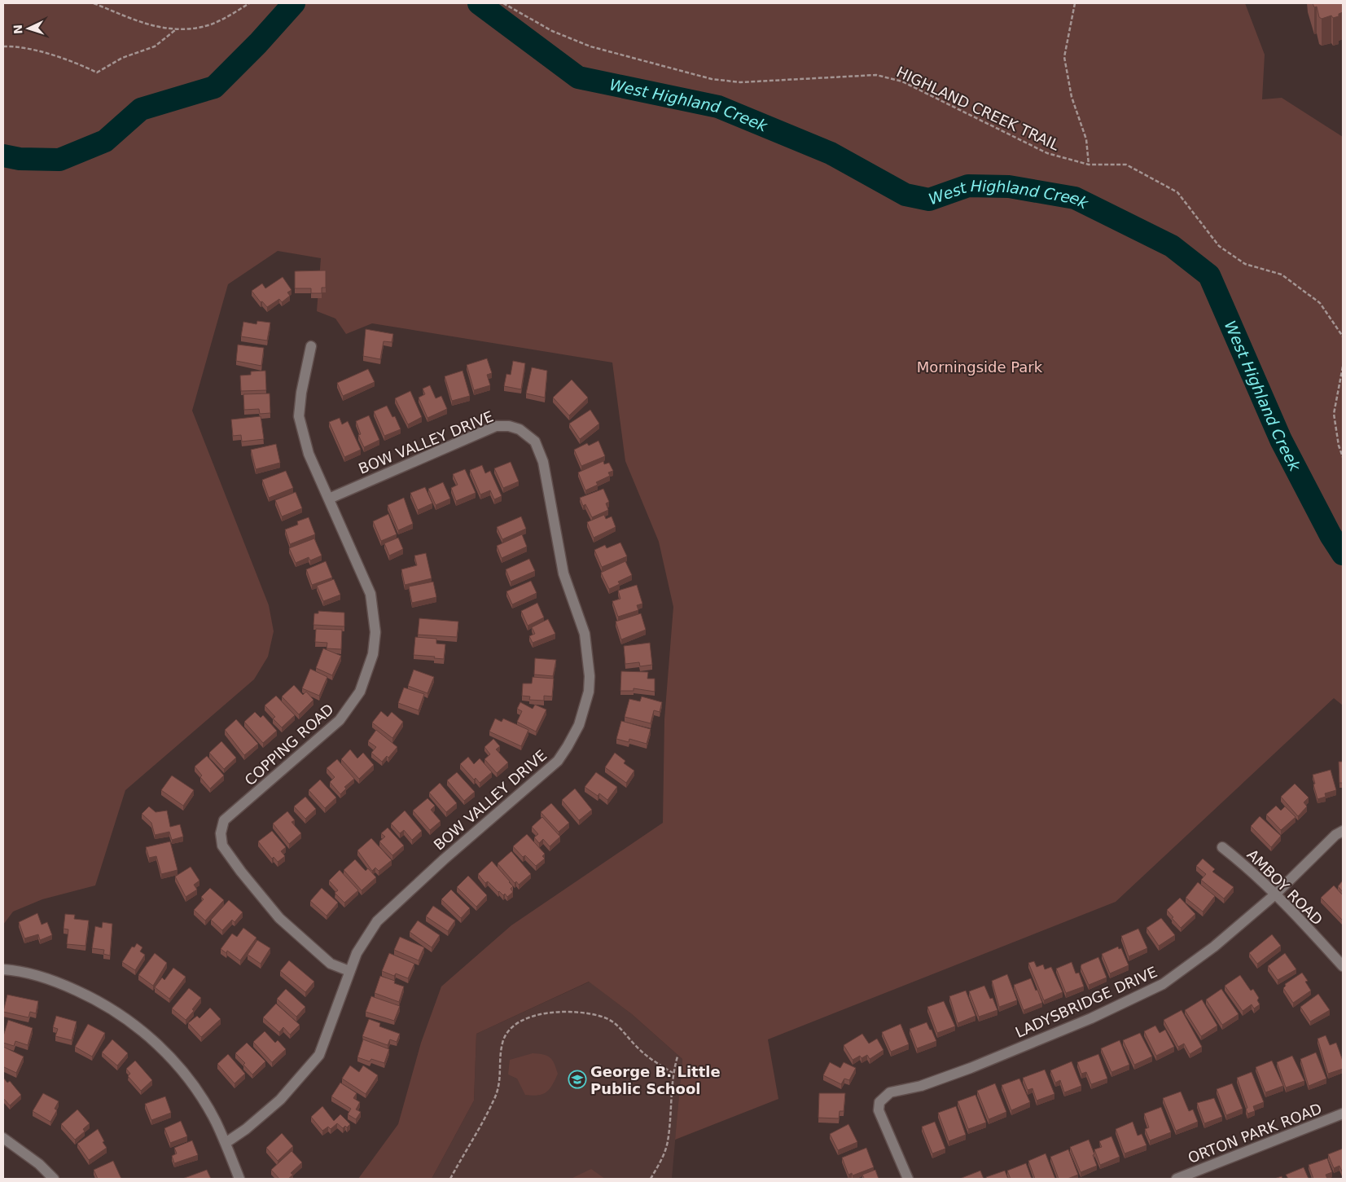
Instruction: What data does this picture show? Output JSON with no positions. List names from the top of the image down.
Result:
{
  "streets": {
    "street": [
      "BOW VALLEY DRIVE",
      "COPPING ROAD",
      "AMBOY ROAD",
      "LADYSBRIDGE DRIVE",
      "ORTON PARK ROAD"
    ],
    "path": ["HIGHLAND CREEK TRAIL"]
  },
  "crossings": [
    ["BOW VALLEY DRIVE", "COPPING ROAD"],
    ["AMBOY ROAD", "LADYSBRIDGE DRIVE"]
  ],
  "water": ["West Highland Creek"],
  "parks": ["Morningside Park"],
  "places": {
    "school or university": ["George B. Little Public School"]
  },
  "north": "left"
}
